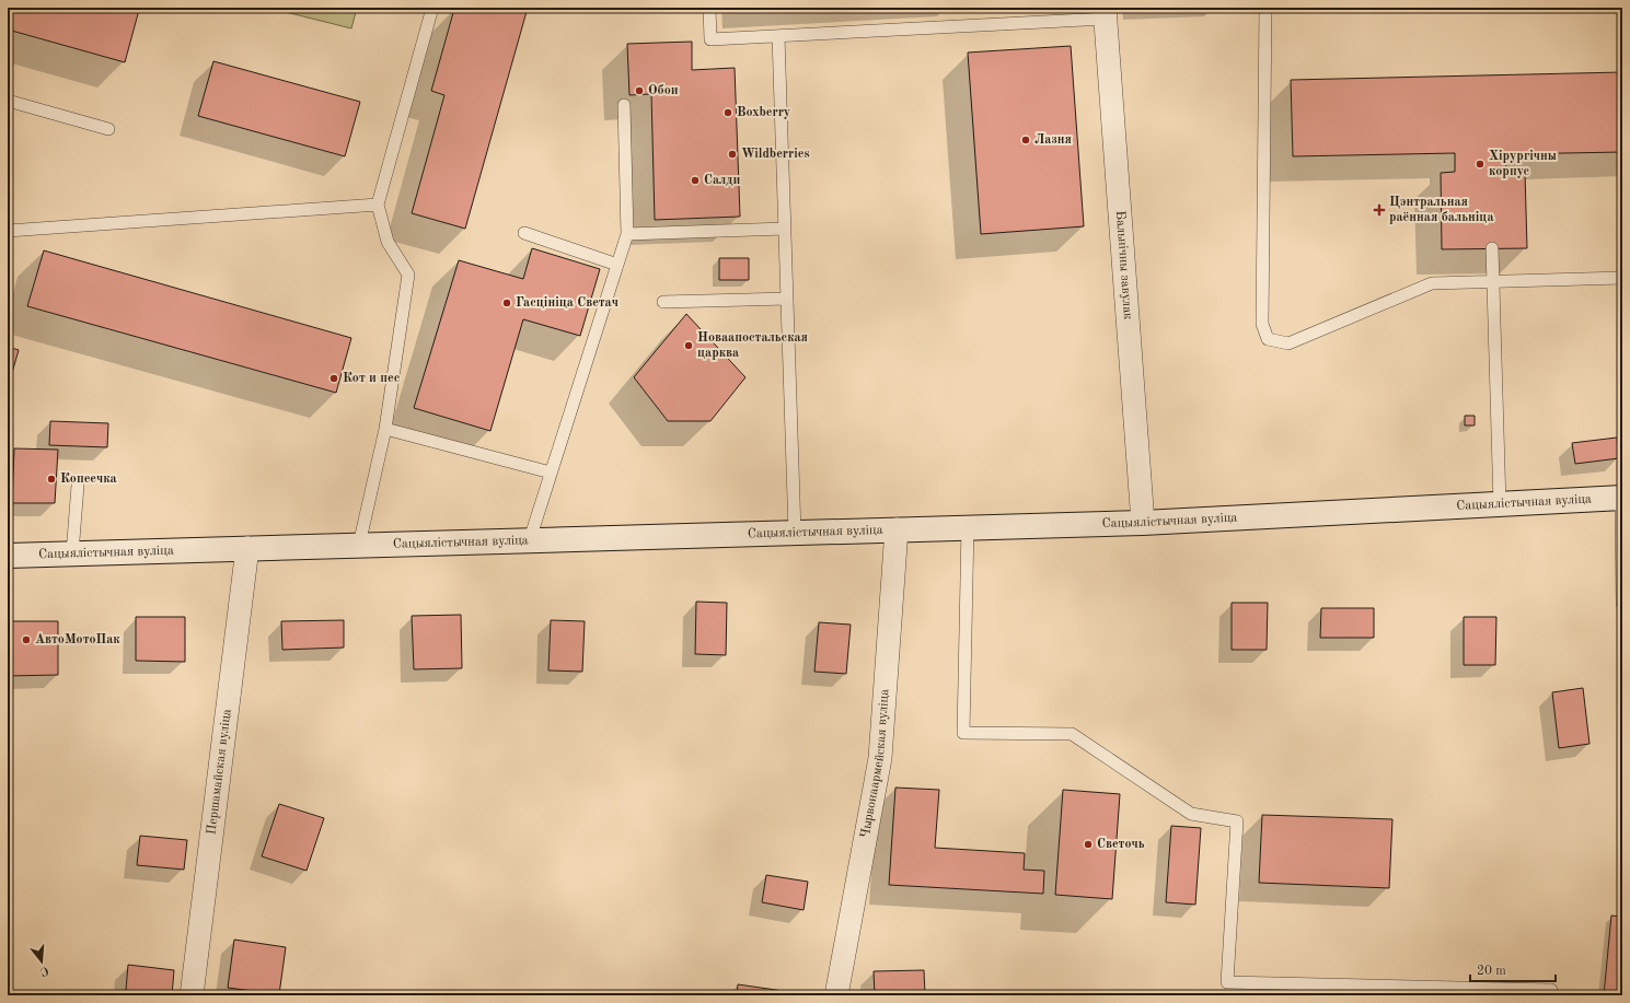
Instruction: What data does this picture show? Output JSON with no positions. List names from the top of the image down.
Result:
{
  "streets": {
    "main road": ["Сацыялістычная вуліца"],
    "street": ["Бальнічны завулак", "Чырвонаармейская вуліца", "Першамайская вуліца"]
  },
  "crossings": [
    ["Бальнічны завулак", "Сацыялістычная вуліца"],
    ["Сацыялістычная вуліца", "Чырвонаармейская вуліца"],
    ["Сацыялістычная вуліца", "Першамайская вуліца"]
  ],
  "places": {
    "other": [
      "Обои",
      "Boxberry",
      "Лазня",
      "Wildberries",
      "Хірургічны корпус",
      "Салди",
      "Гасцініца Светач",
      "Новаапостальская царква",
      "Кот и пес",
      "Копеечка",
      "АвтоМотоПак",
      "Светочь"
    ],
    "health": ["Цэнтральная раённая бальніца"]
  },
  "scale_bar": "20 m",
  "north": "bottom"
}
